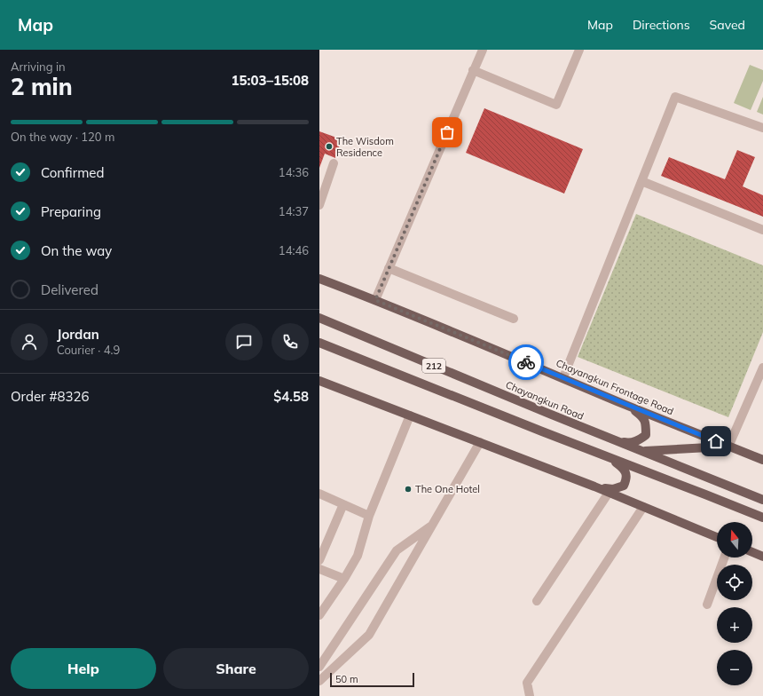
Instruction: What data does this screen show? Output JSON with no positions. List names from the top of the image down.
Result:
{
  "streets": {
    "main road": ["212", "Chayangkun Frontage Road", "Chayangkun Road"]
  },
  "places": ["The Wisdom Residence", "The One Hotel"],
  "scale_bar": "50 m",
  "north": "top",
  "page": {
    "header": "Map",
    "nav": ["Map", "Directions", "Saved"],
    "heading": ["2 min", "Arriving in", "15:03–15:08"],
    "panel": [
      "Jordan",
      "Courier · 4.9",
      "Order #8326",
      "$4.58"
    ],
    "bar": "On the way · 120 m",
    "list": [
      ["Confirmed", "14:36"],
      ["Preparing", "14:37"],
      ["On the way", "14:46"],
      "Delivered"
    ],
    "map_buttons": ["+", "−"],
    "buttons": ["Help", "Share"],
    "scale": "50 m"
  }
}
